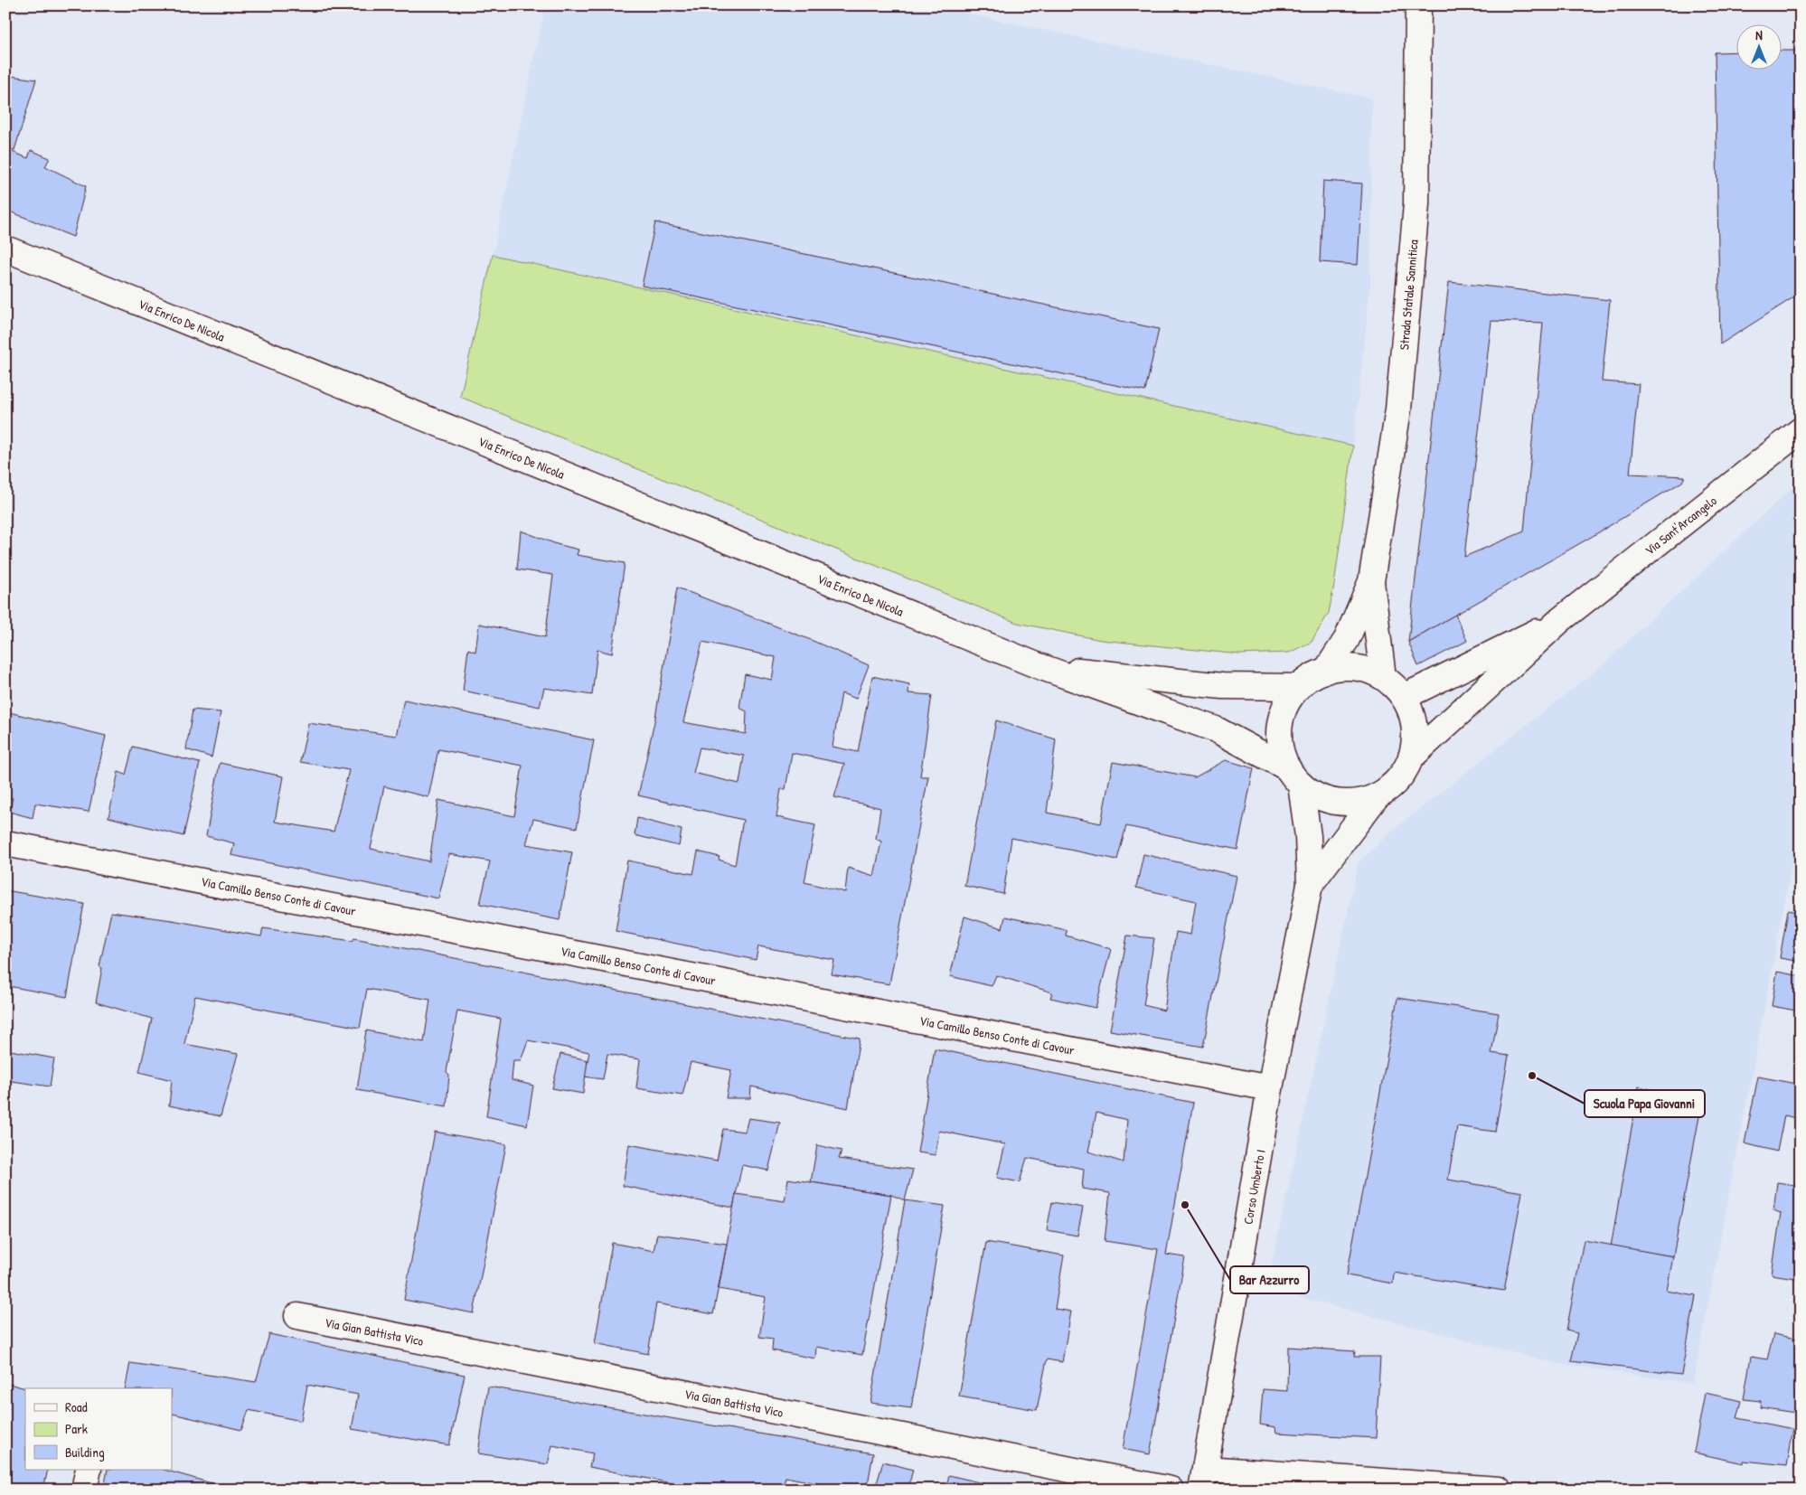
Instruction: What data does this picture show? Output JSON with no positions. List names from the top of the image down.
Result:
{
  "streets": {
    "street": [
      "Strada Statale Sannitica",
      "Via Enrico De Nicola",
      "Via Sant'Arcangelo",
      "Via Camillo Benso Conte di Cavour",
      "Corso Umberto I",
      "Via Gian Battista Vico"
    ]
  },
  "crossings": [
    ["Strada Statale Sannitica", "Corso Umberto I"],
    ["Via Camillo Benso Conte di Cavour", "Corso Umberto I"]
  ],
  "places": ["Scuola Papa Giovanni", "Bar Azzurro"],
  "legend": ["Road", "Park", "Building"],
  "north": "top"
}
